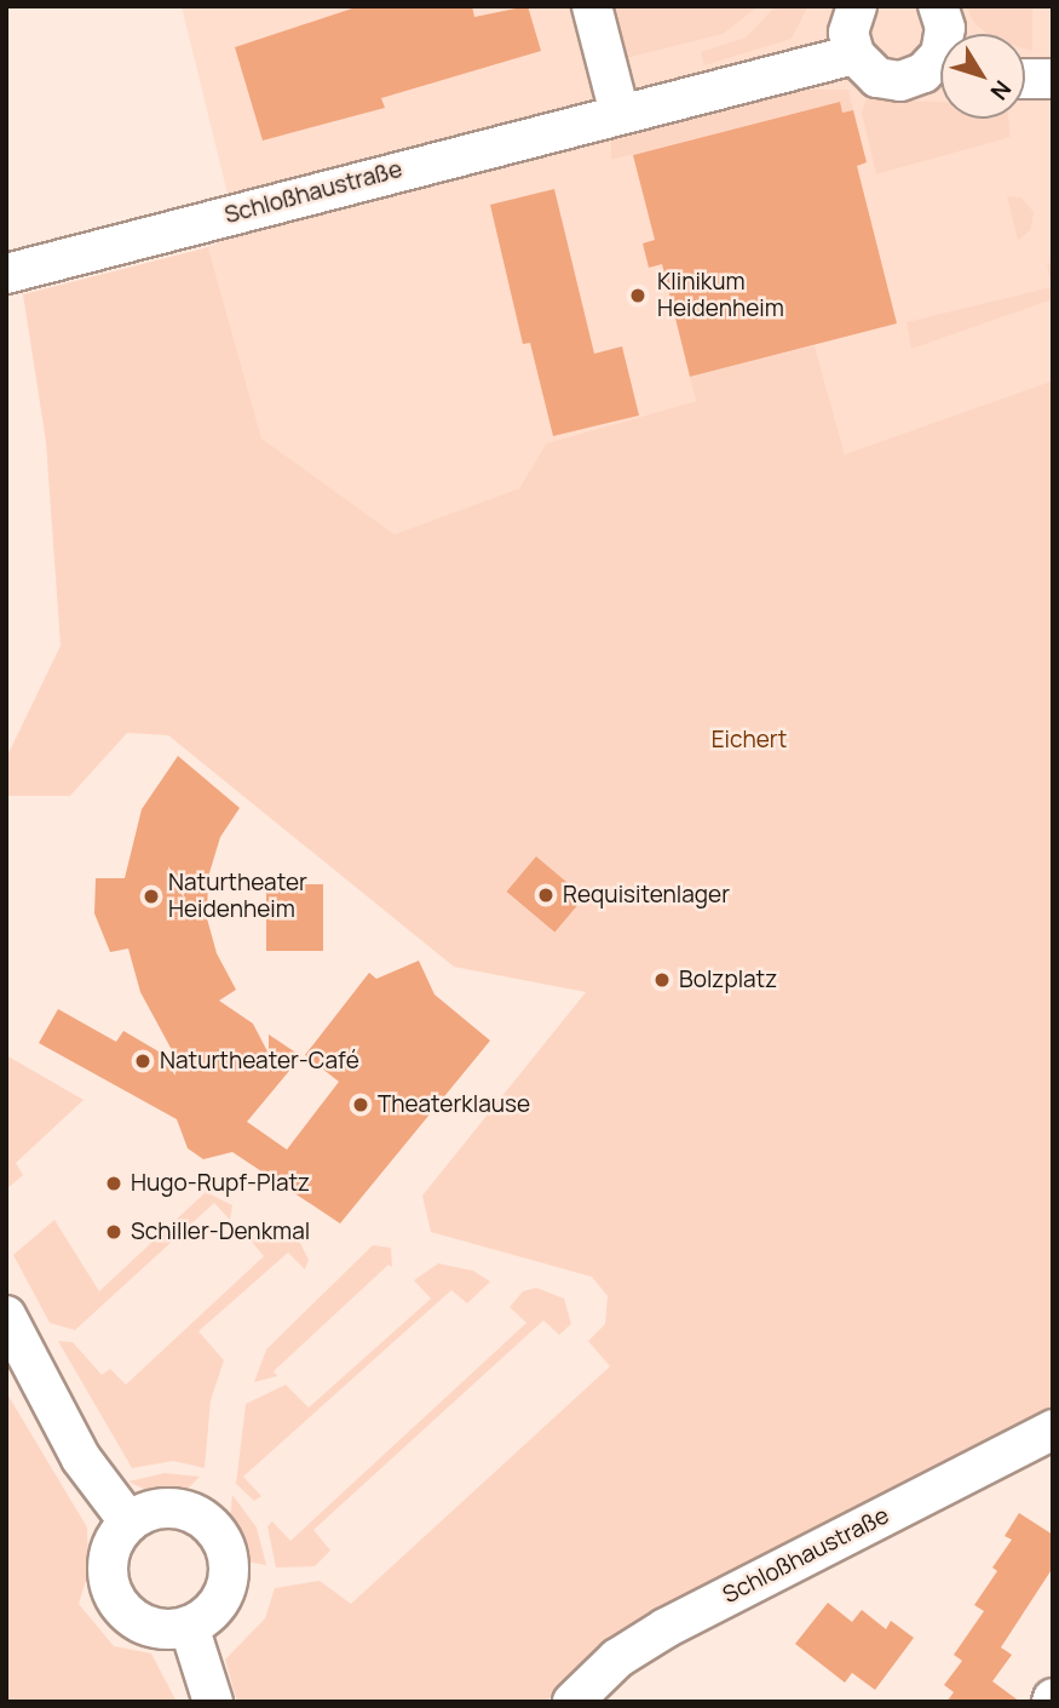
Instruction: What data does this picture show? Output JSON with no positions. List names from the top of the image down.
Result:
{
  "streets": {
    "street": ["Schloßhaustraße"]
  },
  "parks": ["Eichert"],
  "places": [
    "Klinikum Heidenheim",
    "Requisitenlager",
    "Naturtheater Heidenheim",
    "Bolzplatz",
    "Naturtheater-Café",
    "Theaterklause",
    "Hugo-Rupf-Platz",
    "Schiller-Denkmal"
  ],
  "north": "bottom right"
}
